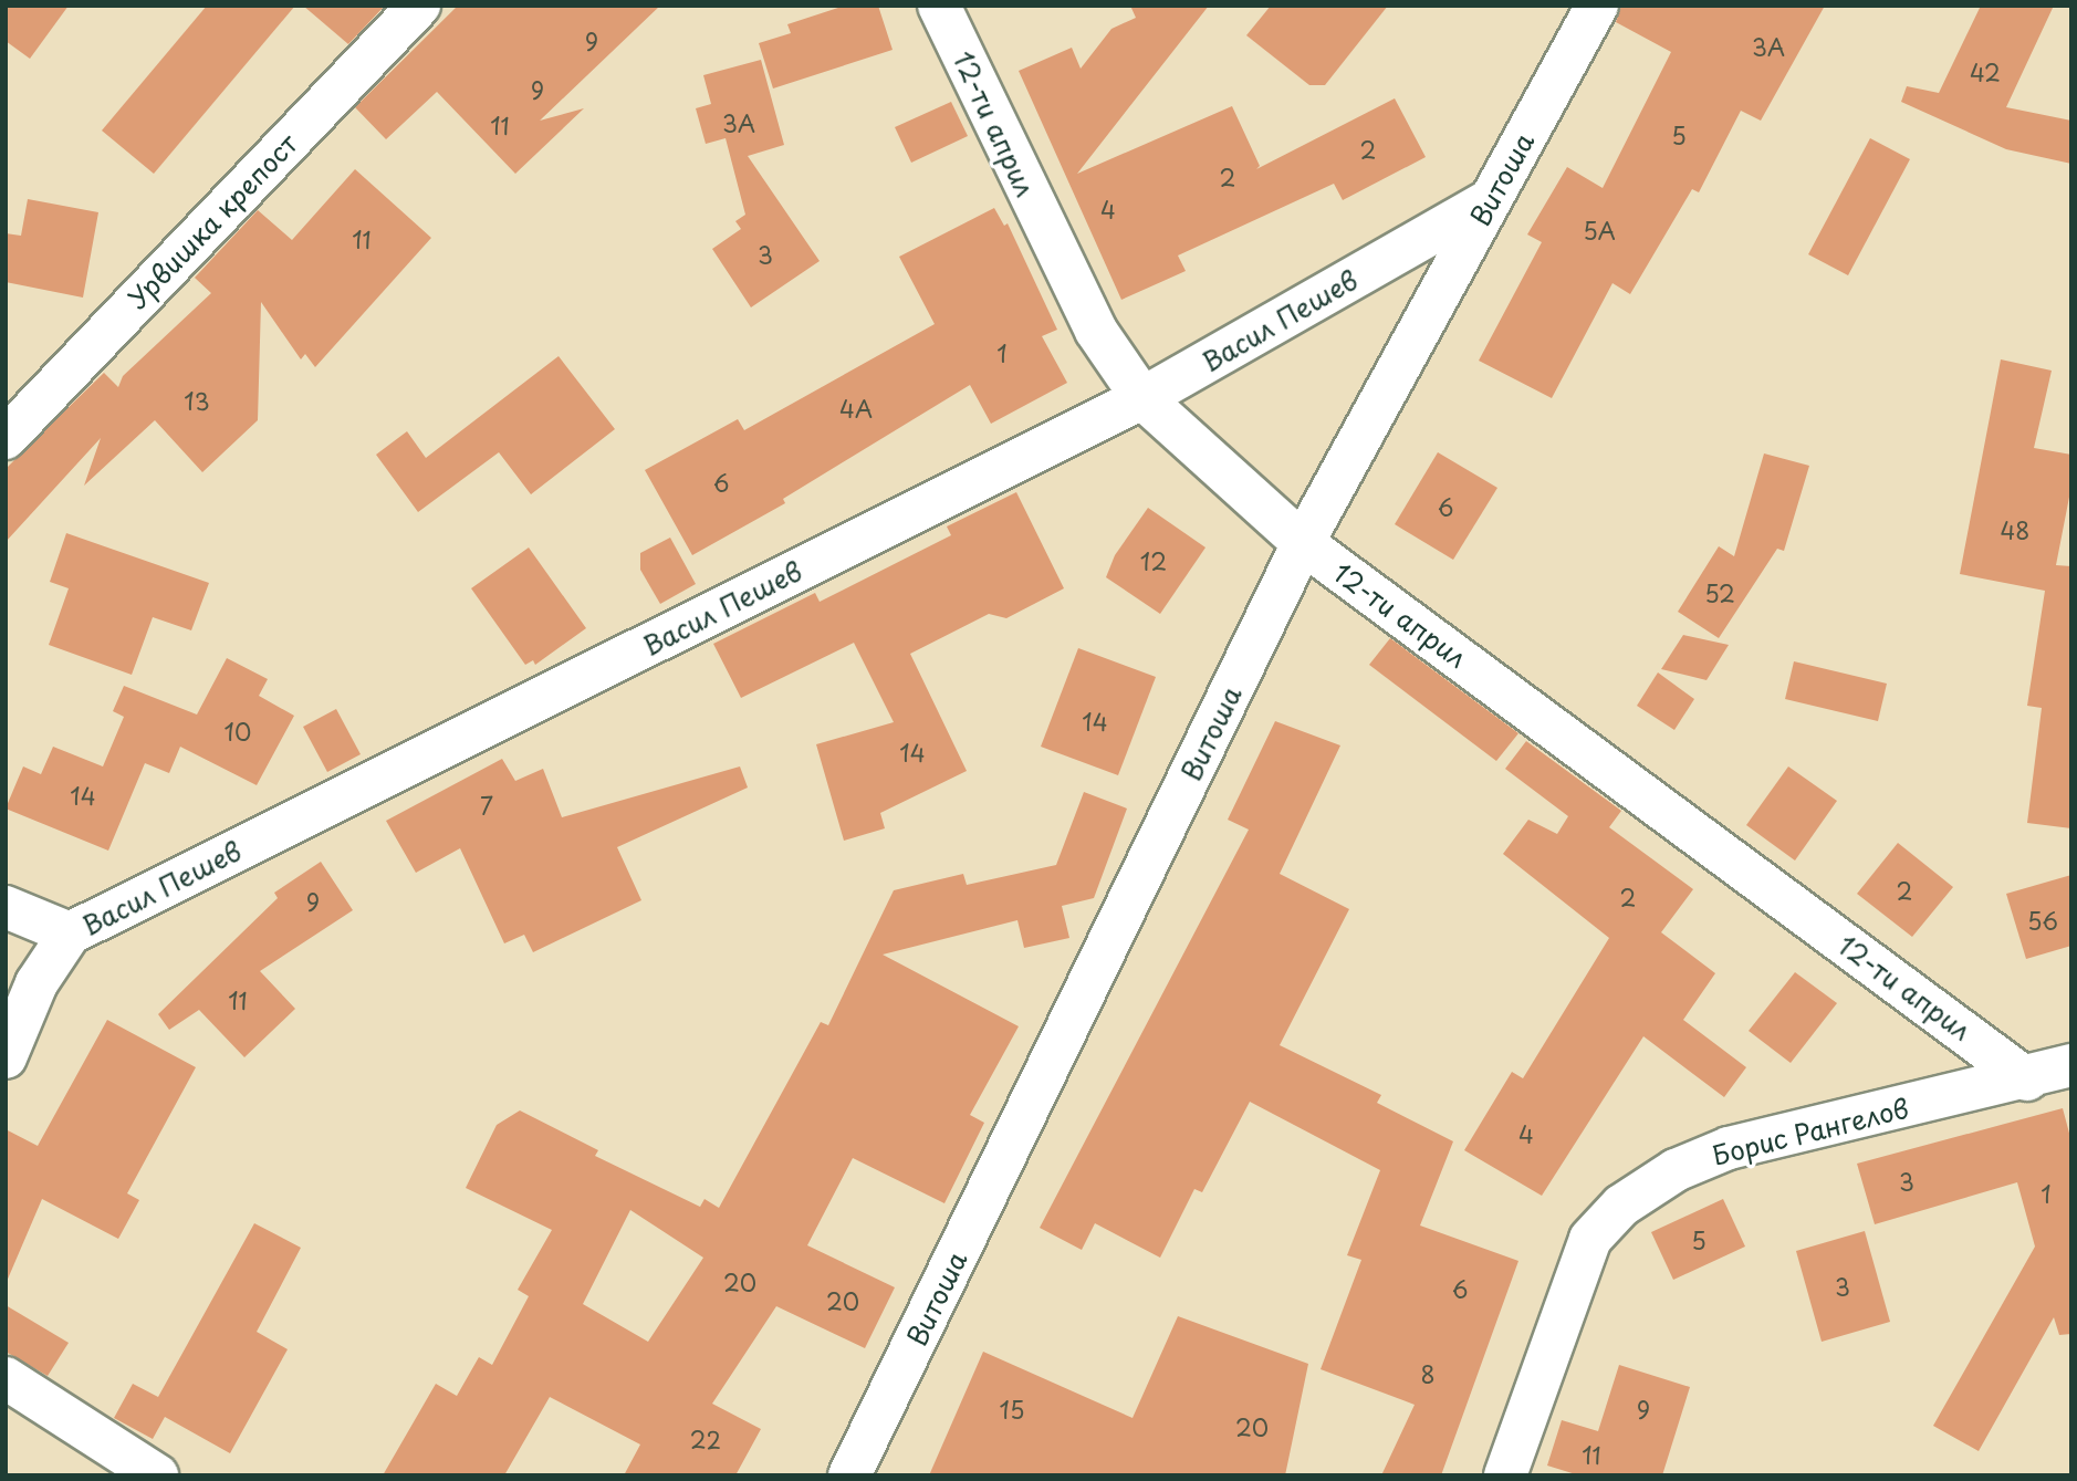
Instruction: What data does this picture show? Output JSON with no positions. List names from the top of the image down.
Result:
{
  "streets": {
    "street": [
      "12-ти април",
      "Витоша",
      "Урвишка крепост",
      "Васил Пешев",
      "Борис Рангелов"
    ]
  },
  "crossings": [
    ["12-ти април", "Витоша"],
    ["12-ти април", "Васил Пешев"],
    ["12-ти април", "Борис Рангелов"],
    ["Витоша", "Васил Пешев"]
  ],
  "house_numbers": [
    "9",
    "3А",
    "42",
    "9",
    "3А",
    "11",
    "5",
    "2",
    "2",
    "4",
    "5А",
    "11",
    "3",
    "1",
    "13",
    "4А",
    "6",
    "6",
    "48",
    "12",
    "52",
    "14",
    "10",
    "14",
    "14",
    "7",
    "2",
    "2",
    "9",
    "56",
    "11",
    "4",
    "3",
    "1",
    "5",
    "20",
    "3",
    "6",
    "20",
    "8",
    "15",
    "9",
    "20",
    "22",
    "11"
  ]
}
